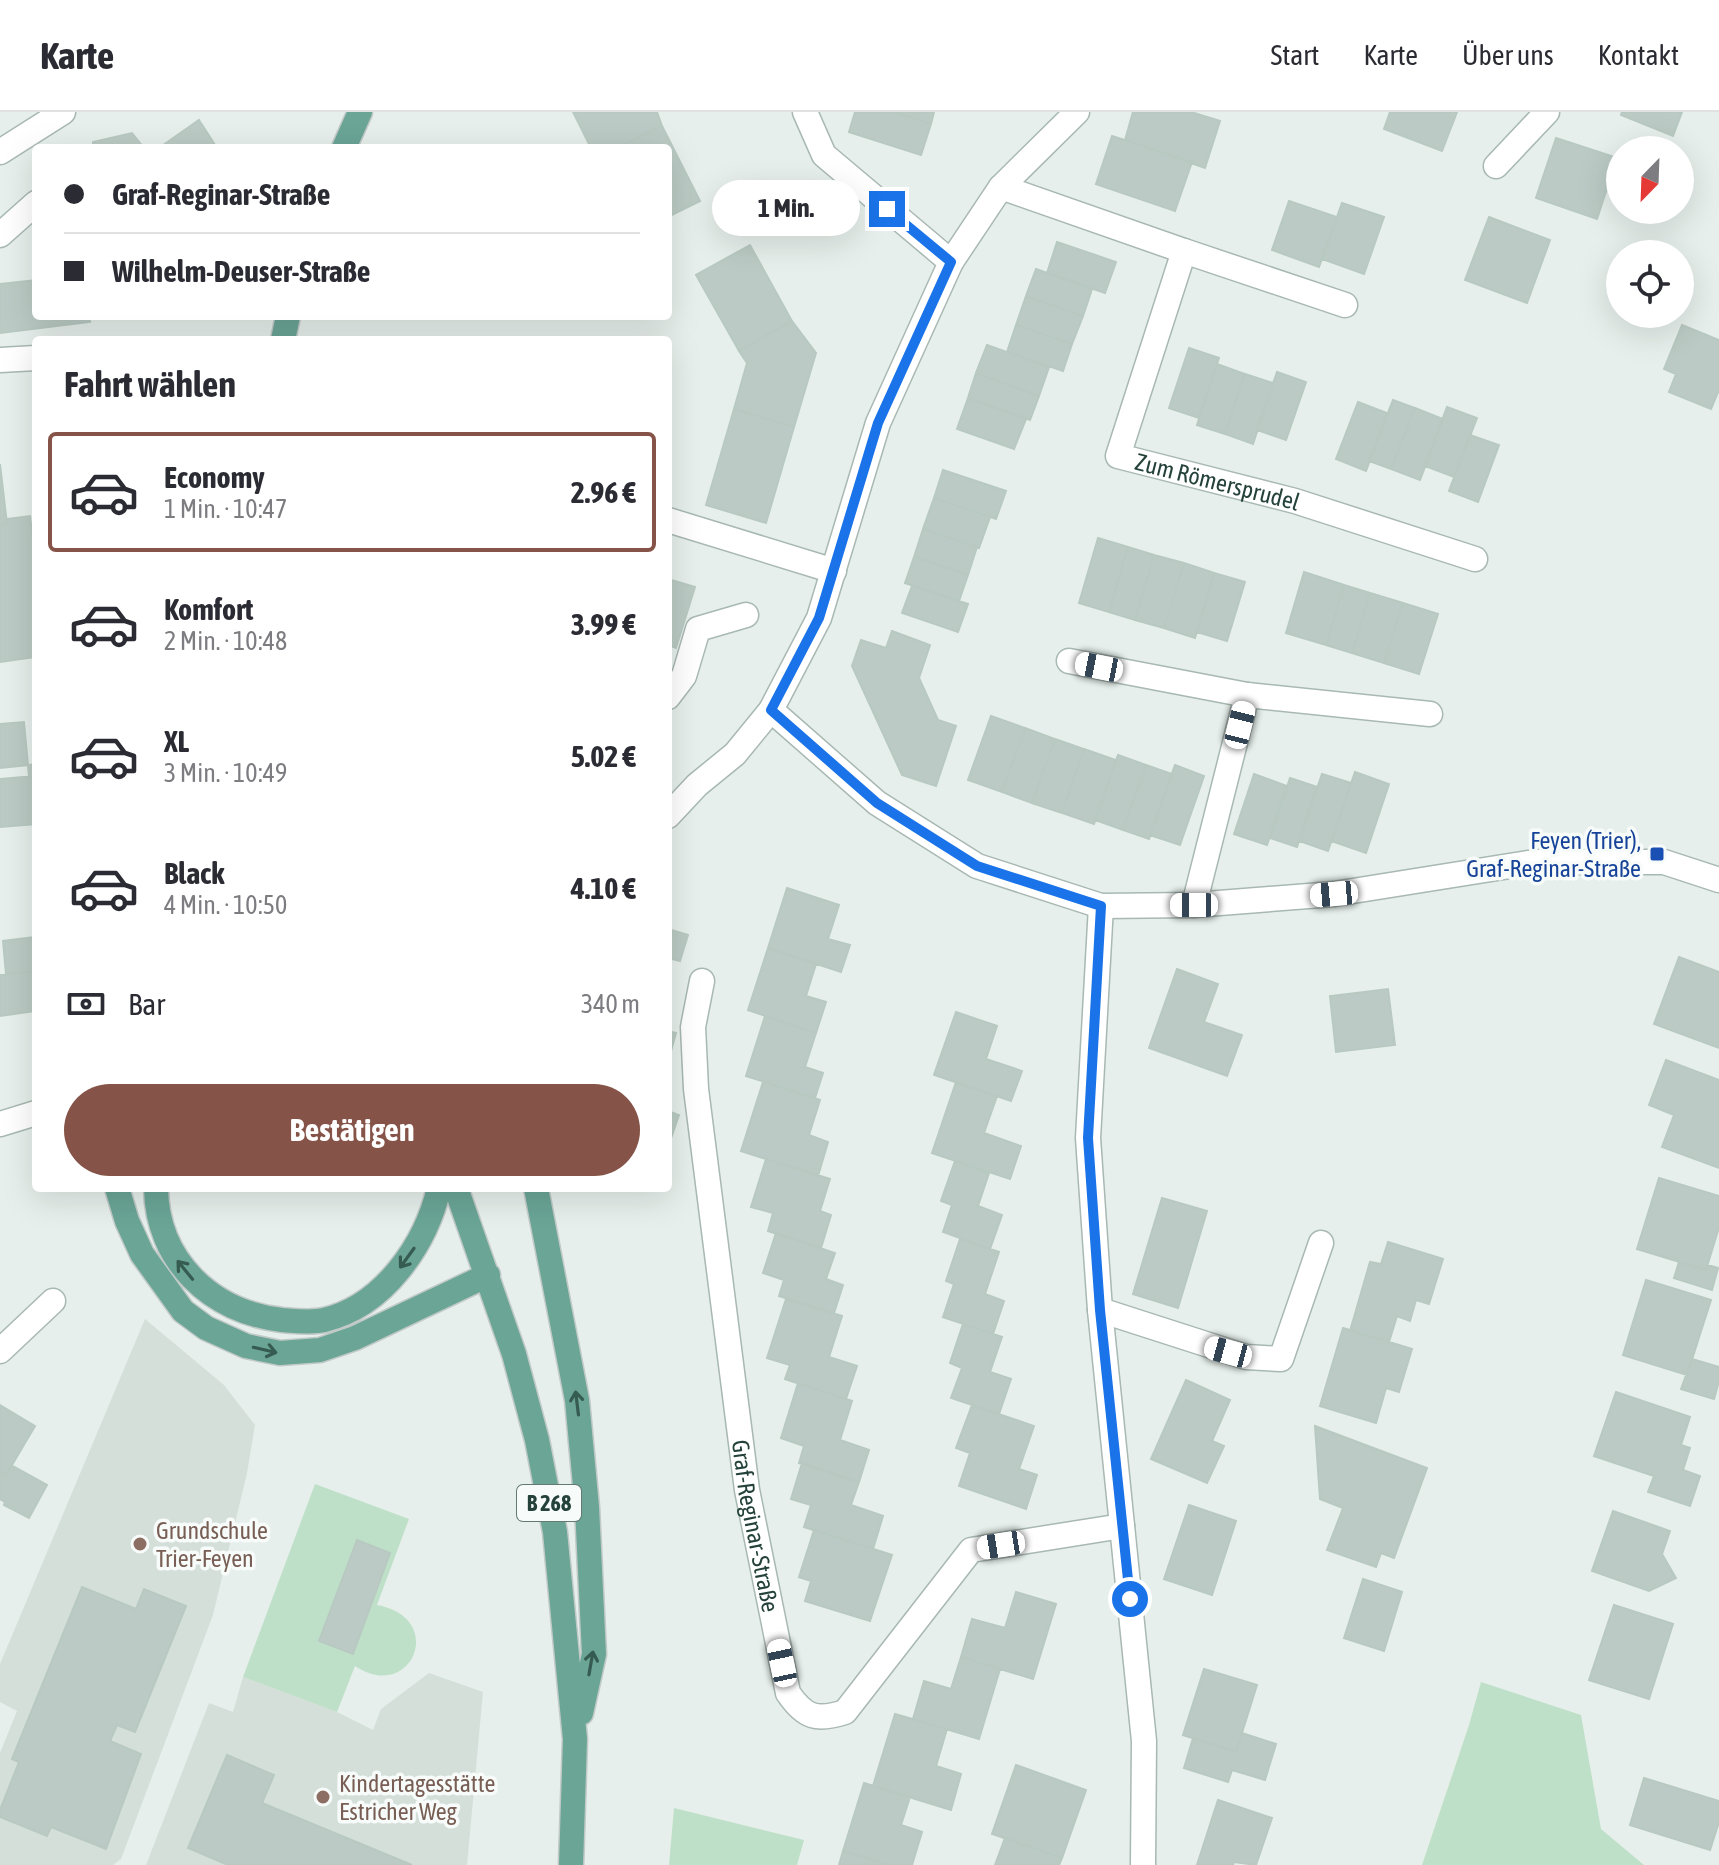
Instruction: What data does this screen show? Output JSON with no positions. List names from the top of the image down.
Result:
{
  "streets": {
    "main road": ["B 268"],
    "street": ["Zum Römersprudel", "Graf-Reginar-Straße"]
  },
  "places": {
    "transit": ["Feyen (Trier), Graf-Reginar-Straße"],
    "other": ["Grundschule Trier-Feyen", "Kindertagesstätte Estricher Weg"]
  },
  "north": "bottom left",
  "page": {
    "header": "Karte",
    "nav": [
      "Start",
      "Karte",
      "Über uns",
      "Kontakt"
    ],
    "banner": ["Graf-Reginar-Straße", "Wilhelm-Deuser-Straße"],
    "bubble": "1 Min.",
    "heading": "Fahrt wählen",
    "list": [
      {
        "name": "Economy",
        "note": "1 Min. · 10:47",
        "value": "2.96 €"
      },
      {
        "name": "Komfort",
        "note": "2 Min. · 10:48",
        "value": "3.99 €"
      },
      {
        "name": "XL",
        "note": "3 Min. · 10:49",
        "value": "5.02 €"
      },
      {
        "name": "Black",
        "note": "4 Min. · 10:50",
        "value": "4.10 €"
      }
    ],
    "pay": ["Bar", "340 m"],
    "buttons": "Bestätigen"
  }
}
